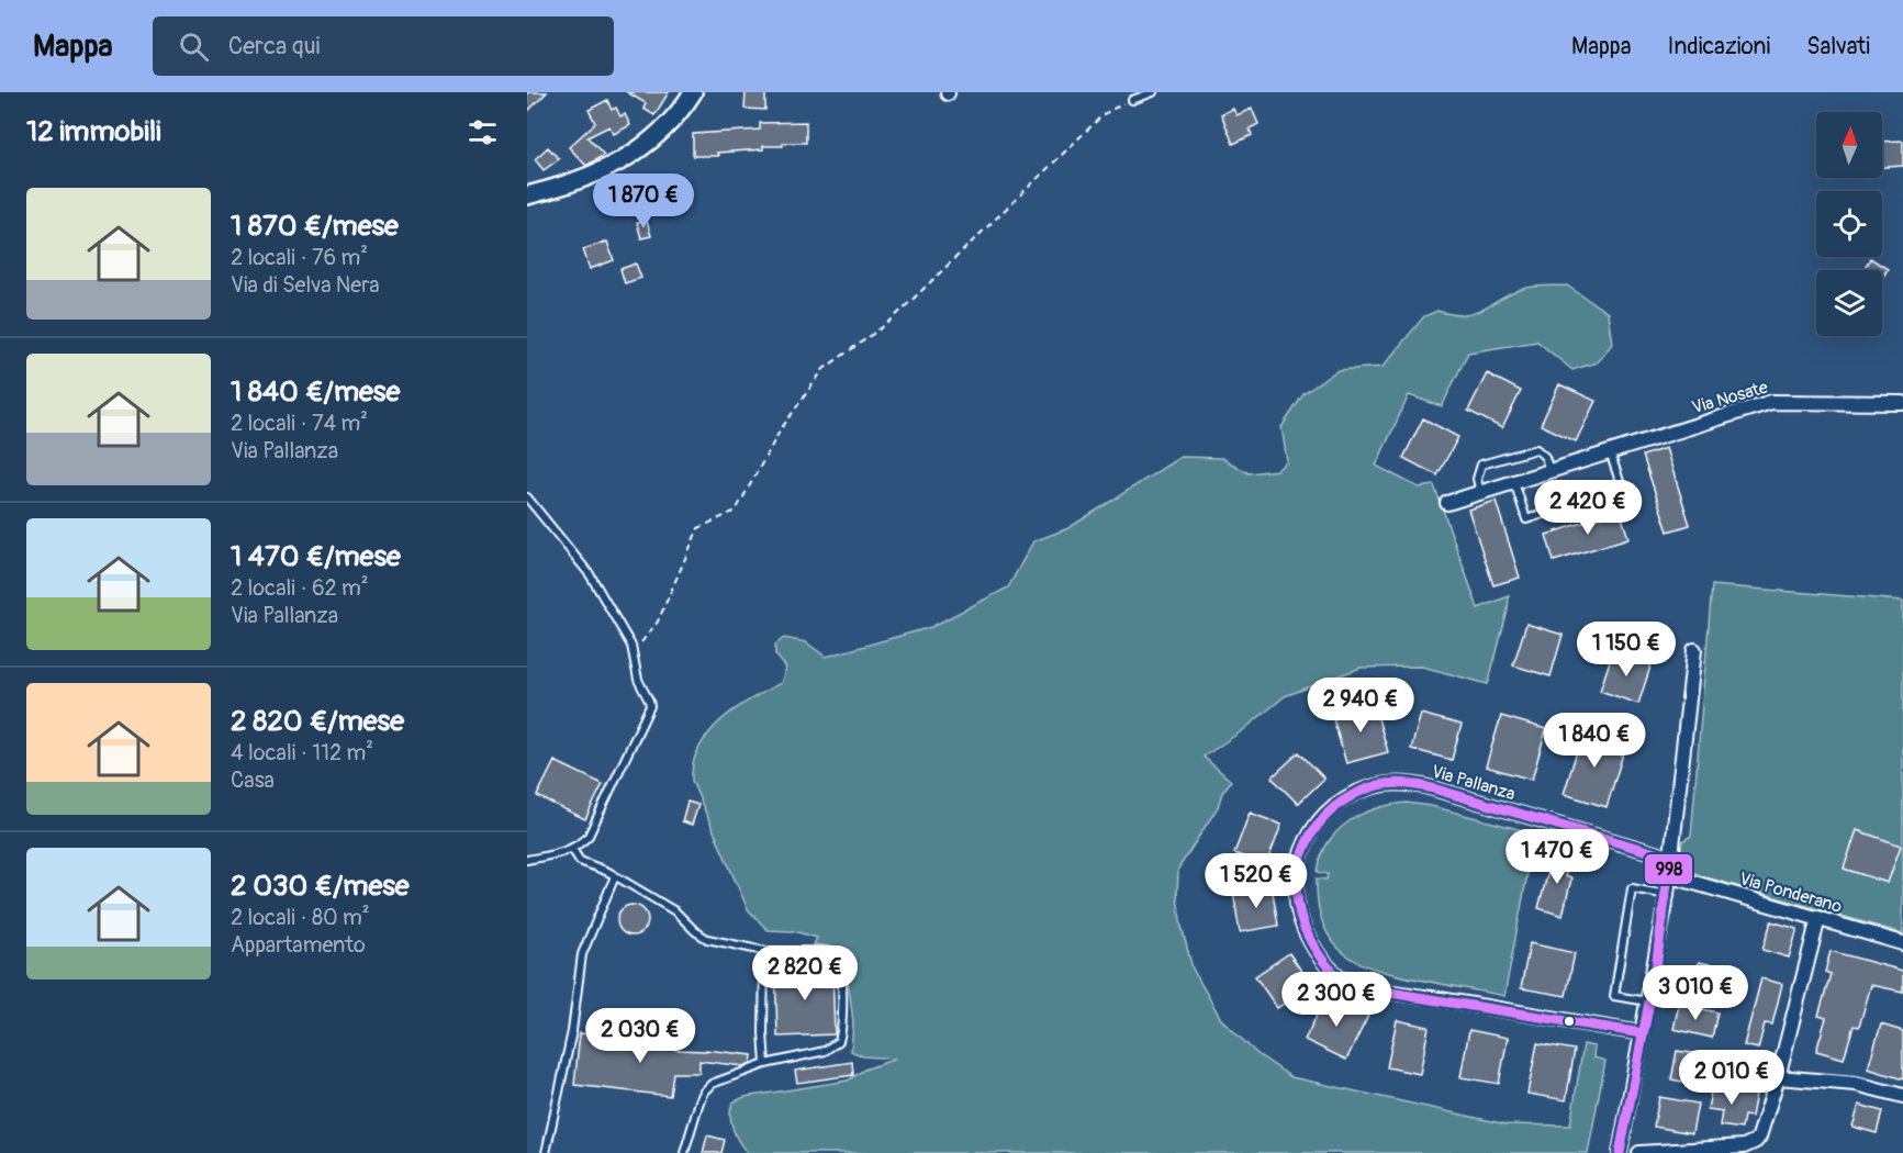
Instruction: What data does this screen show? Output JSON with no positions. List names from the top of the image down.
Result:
{
  "streets": {
    "street": ["Via Nosate", "Via Pallanza", "Via Ponderano"]
  },
  "lines": ["transit line 998"],
  "north": "top",
  "page": {
    "header": "Mappa",
    "search": "Cerca qui",
    "nav": ["Mappa", "Indicazioni", "Salvati"],
    "heading": "12 immobili",
    "list": [
      {
        "name": "1 870 €/mese",
        "note": "2 locali · 76 m² · Via di Selva Nera"
      },
      {
        "name": "1 840 €/mese",
        "note": "2 locali · 74 m² · Via Pallanza"
      },
      {
        "name": "1 470 €/mese",
        "note": "2 locali · 62 m² · Via Pallanza"
      },
      {
        "name": "2 820 €/mese",
        "note": "4 locali · 112 m² · Casa"
      },
      {
        "name": "2 030 €/mese",
        "note": "2 locali · 80 m² · Appartamento"
      }
    ],
    "price": [
      "1 870 €",
      "2 420 €",
      "1 150 €",
      "2 940 €",
      "1 840 €",
      "1 470 €",
      "1 520 €",
      "2 820 €",
      "3 010 €",
      "2 300 €",
      "2 030 €",
      "2 010 €"
    ]
  }
}
